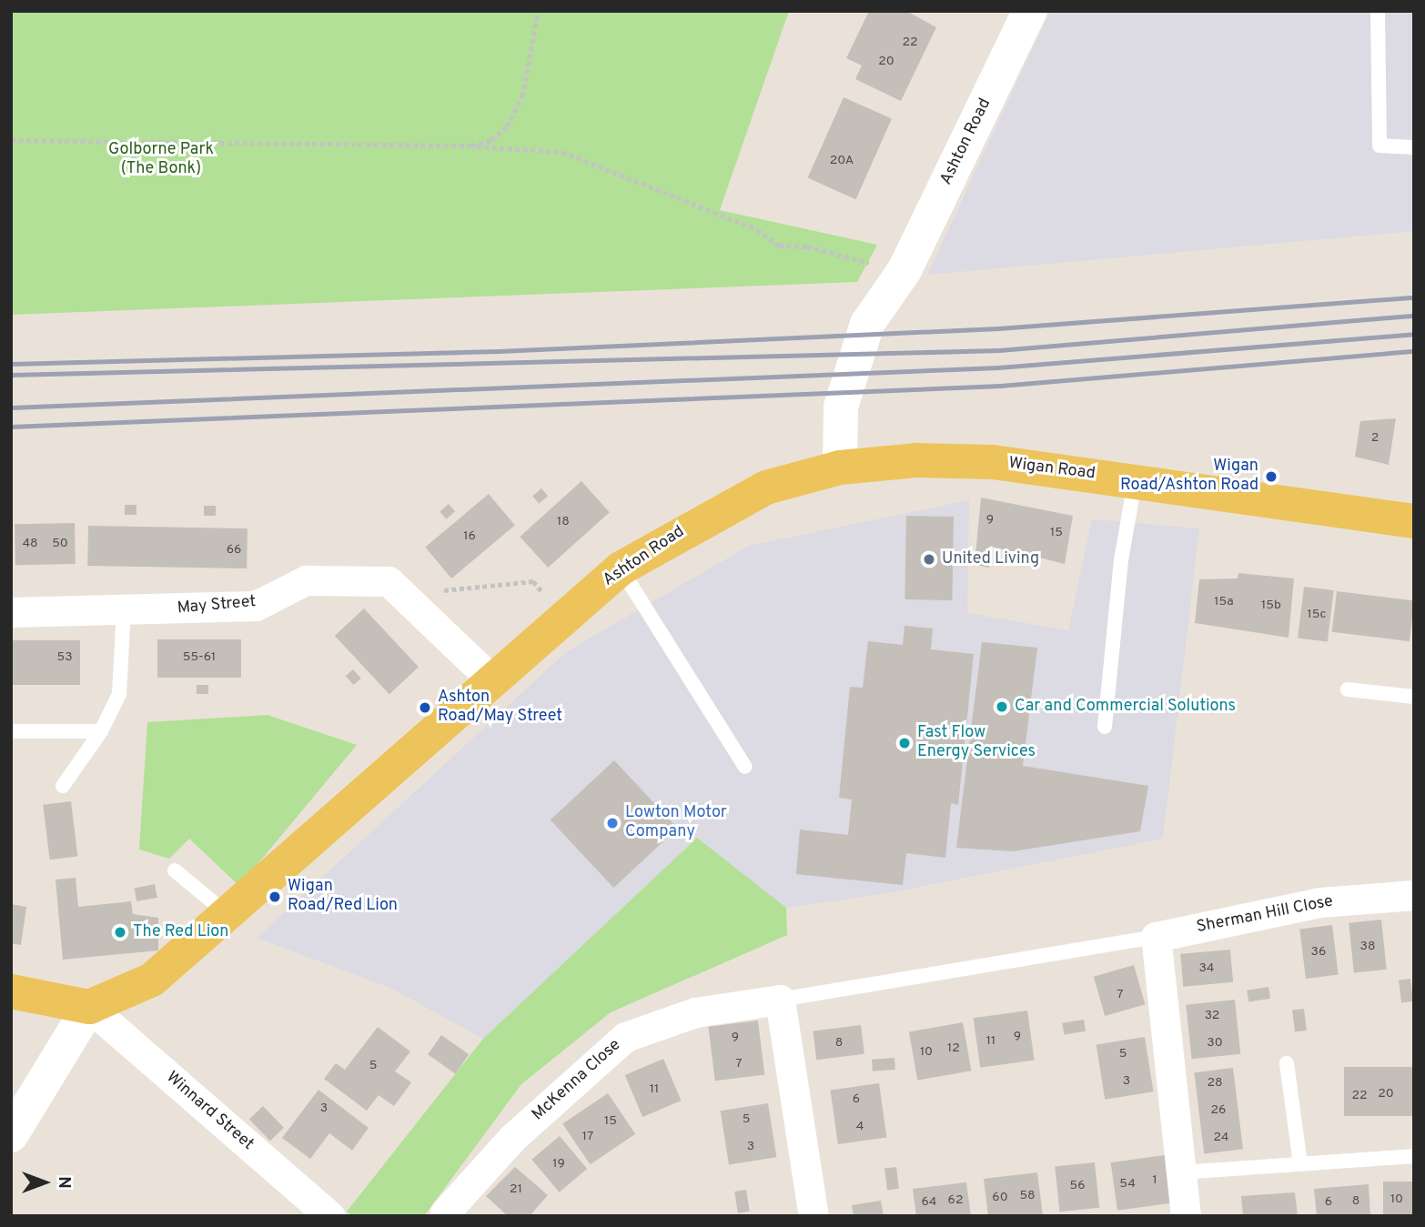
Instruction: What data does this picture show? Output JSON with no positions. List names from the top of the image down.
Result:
{
  "streets": {
    "main road": ["Ashton Road", "Wigan Road"],
    "street": [
      "May Street",
      "Sherman Hill Close",
      "McKenna Close",
      "Winnard Street"
    ]
  },
  "crossings": [
    ["Ashton Road", "Wigan Road"],
    ["Ashton Road", "May Street"],
    ["Ashton Road", "Winnard Street"],
    ["Sherman Hill Close", "McKenna Close"]
  ],
  "parks": ["Golborne Park (The Bonk)"],
  "places": [
    "Wigan Road/Ashton Road",
    "United Living",
    "Car and Commercial Solutions",
    "Ashton Road/May Street",
    "Fast Flow Energy Services",
    "Lowton Motor Company",
    "Wigan Road/Red Lion",
    "The Red Lion"
  ],
  "house_numbers": [
    "22",
    "20",
    "20A",
    "2",
    "9",
    "18",
    "15",
    "16",
    "48",
    "50",
    "66",
    "15a",
    "15b",
    "15c",
    "53",
    "55-61",
    "38",
    "36",
    "34",
    "7",
    "32",
    "9",
    "9",
    "11",
    "8",
    "30",
    "12",
    "10",
    "5",
    "7",
    "5",
    "3",
    "28",
    "11",
    "20",
    "22",
    "6",
    "3",
    "26",
    "5",
    "15",
    "4",
    "17",
    "24",
    "3",
    "19",
    "1",
    "54",
    "56",
    "21",
    "58",
    "60",
    "10",
    "62",
    "8",
    "64",
    "6"
  ],
  "north": "right"
}
